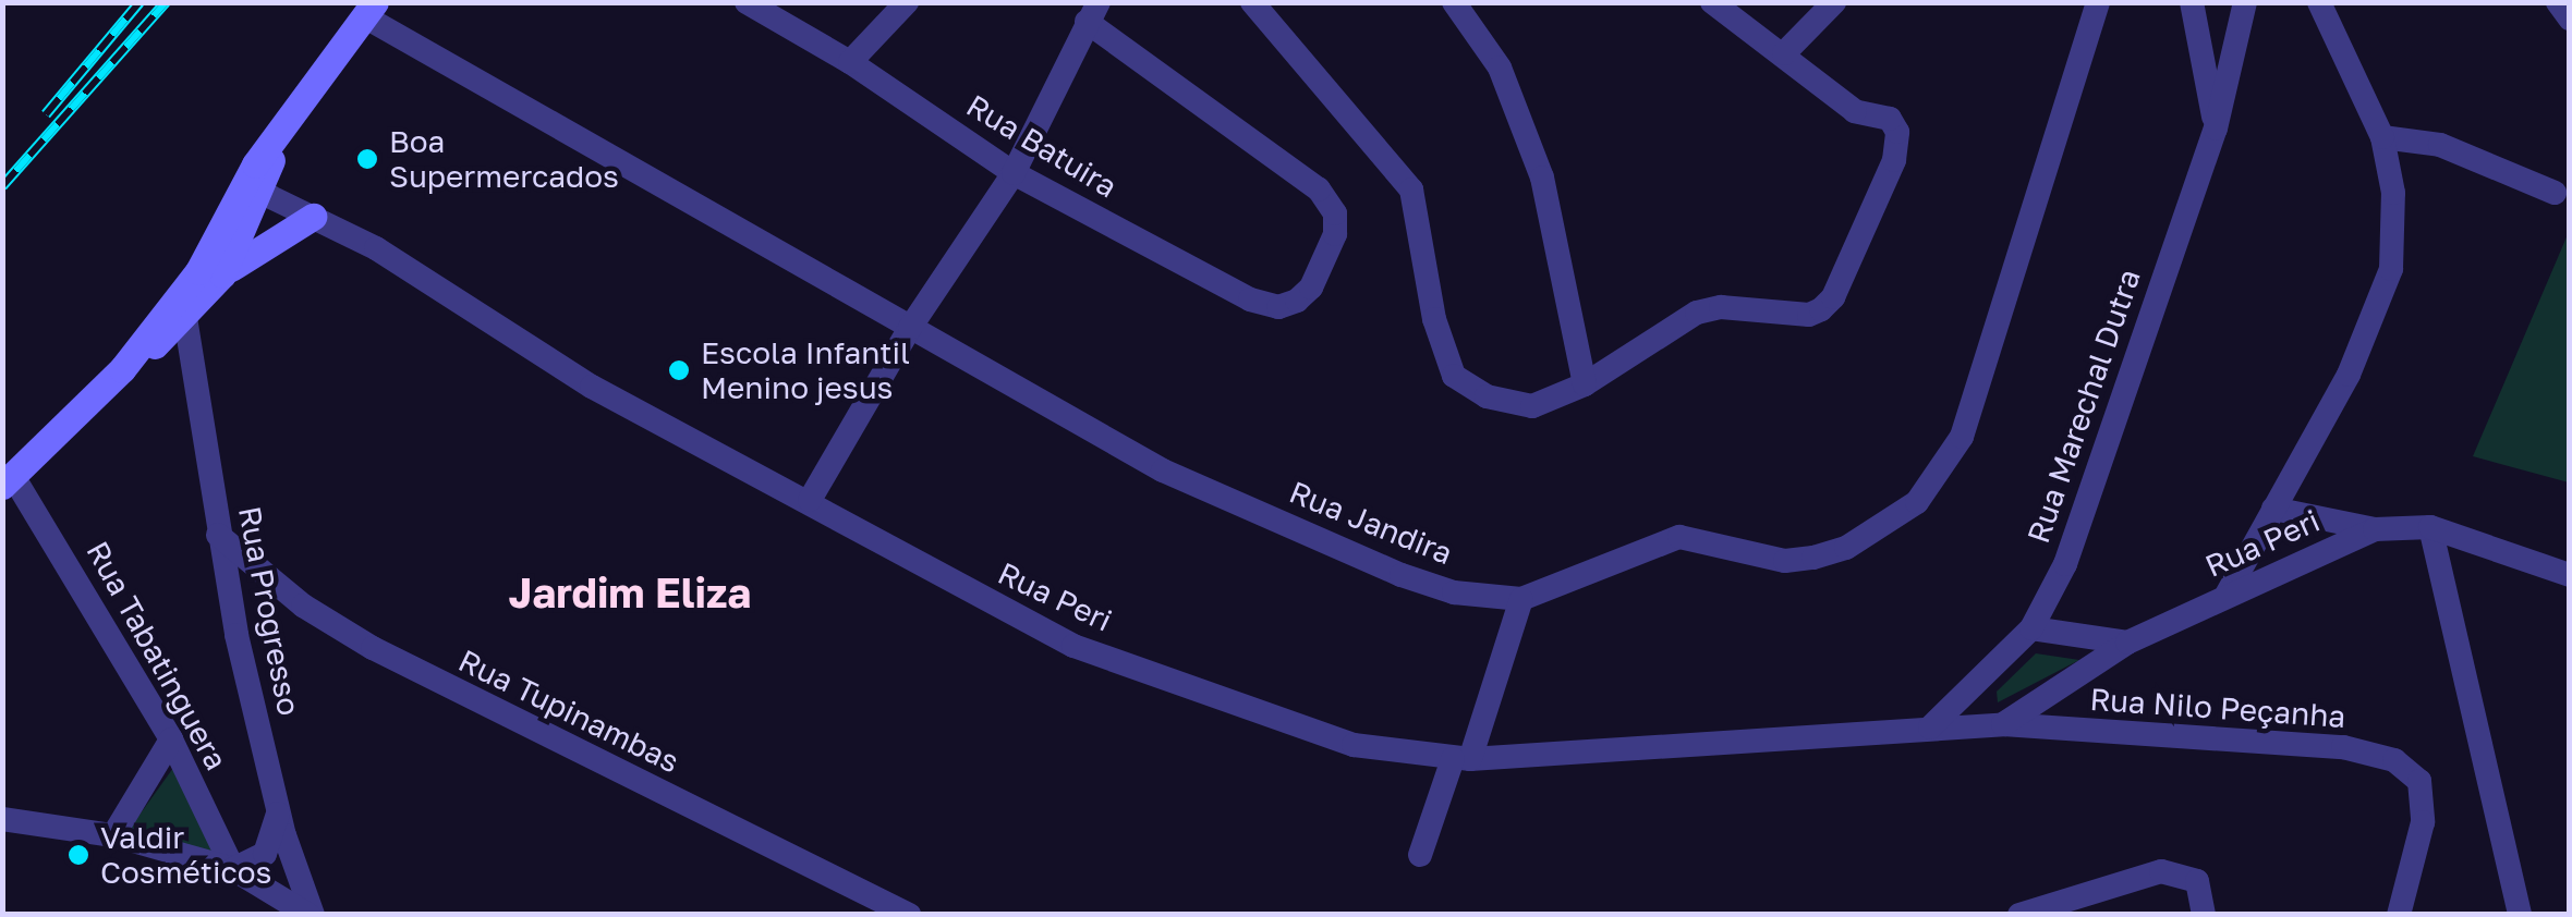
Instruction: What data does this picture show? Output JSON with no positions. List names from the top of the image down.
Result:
{
  "streets": {
    "street": [
      "Rua Batuira",
      "Rua Marechal Dutra",
      "Rua Jandira",
      "Rua Peri",
      "Rua Progresso",
      "Rua Tabatinguera",
      "Rua Nilo Peçanha",
      "Rua Tupinambas"
    ]
  },
  "crossings": [
    ["Rua Marechal Dutra", "Rua Peri"],
    ["Rua Marechal Dutra", "Rua Nilo Peçanha"],
    ["Rua Peri", "Rua Nilo Peçanha"],
    ["Rua Progresso", "Rua Tabatinguera"],
    ["Rua Progresso", "Rua Tupinambas"]
  ],
  "districts": ["Jardim Eliza"],
  "places": ["Boa Supermercados", "Escola Infantil Menino jesus", "Valdir Cosméticos"]
}
